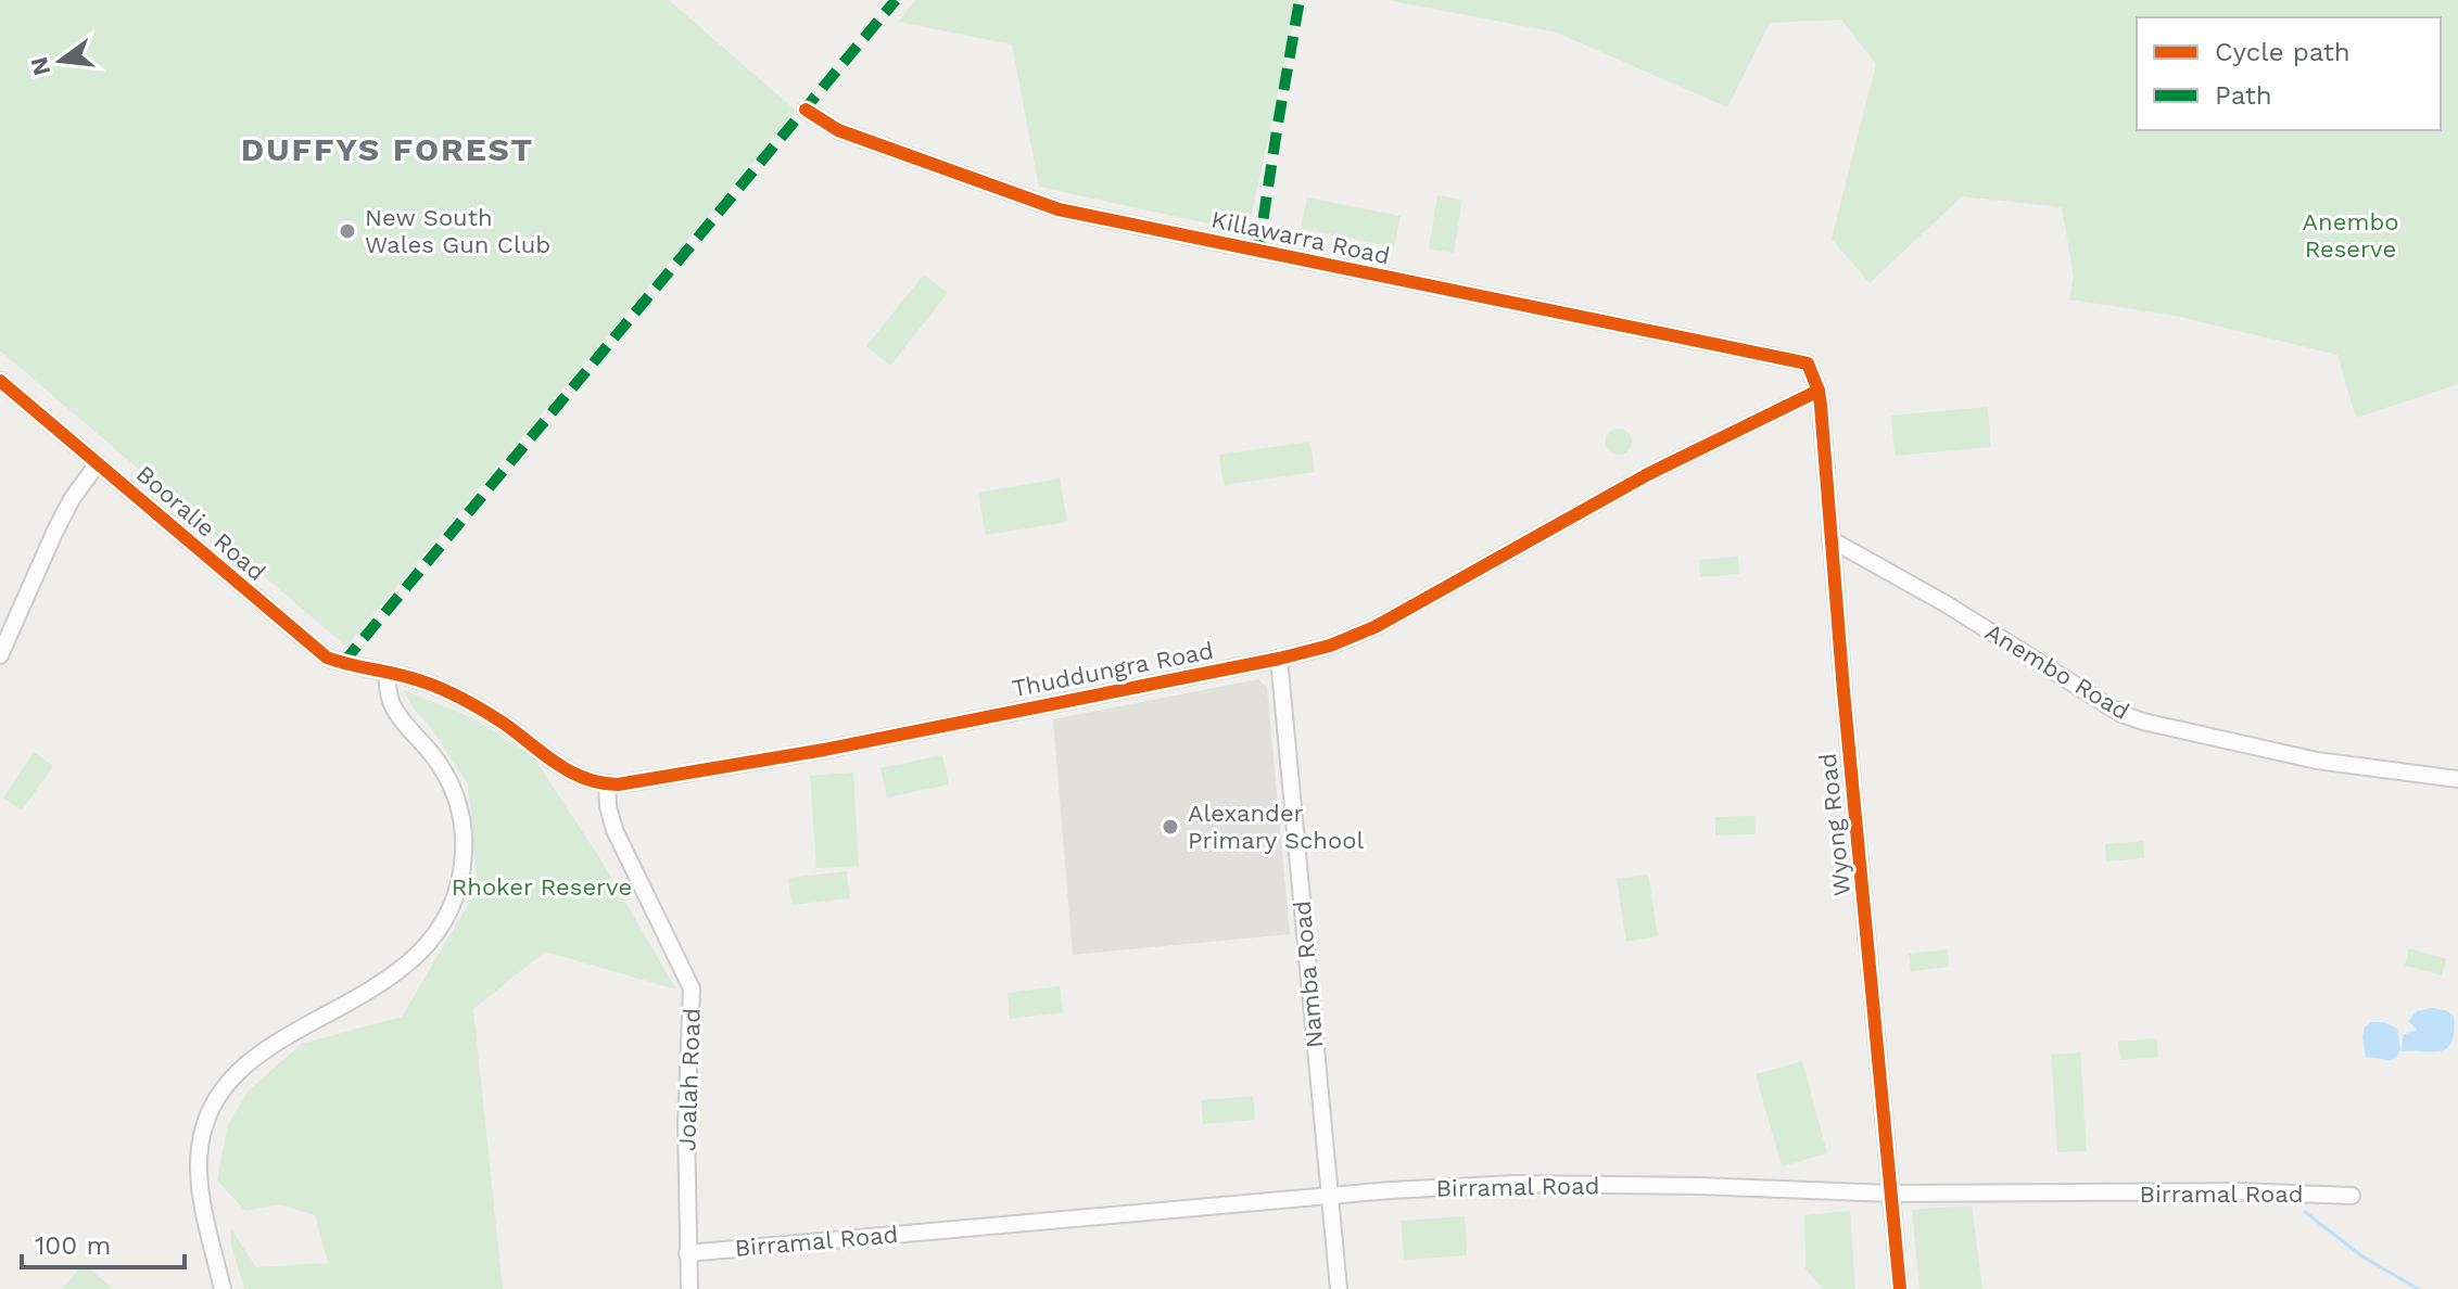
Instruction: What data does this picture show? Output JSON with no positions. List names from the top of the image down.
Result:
{
  "streets": {
    "street": [
      "Killawarra Road",
      "Booralie Road",
      "Thuddungra Road",
      "Anembo Road",
      "Wyong Road",
      "Namba Road",
      "Joalah Road",
      "Birramal Road"
    ]
  },
  "crossings": [
    ["Killawarra Road", "Wyong Road"],
    ["Booralie Road", "Thuddungra Road"],
    ["Thuddungra Road", "Wyong Road"],
    ["Thuddungra Road", "Namba Road"],
    ["Thuddungra Road", "Joalah Road"],
    ["Anembo Road", "Wyong Road"],
    ["Wyong Road", "Birramal Road"],
    ["Namba Road", "Birramal Road"],
    ["Joalah Road", "Birramal Road"]
  ],
  "districts": ["DUFFYS FOREST"],
  "parks": ["Anembo Reserve", "Rhoker Reserve"],
  "places": ["New South Wales Gun Club", "Alexander Primary School"],
  "legend": ["Cycle path", "Path"],
  "scale_bar": "100 m",
  "north": "left"
}
